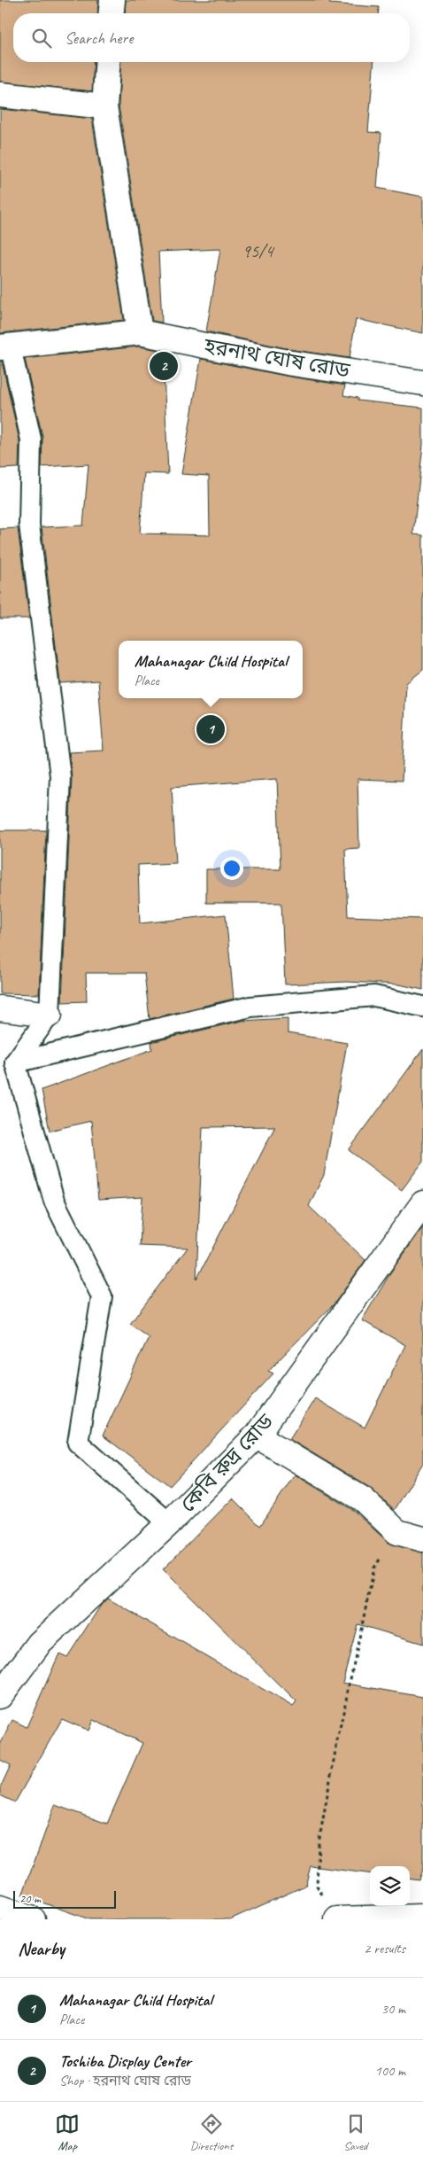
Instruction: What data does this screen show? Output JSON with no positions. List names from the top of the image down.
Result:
{
  "streets": {
    "street": ["হরনাথ ঘোষ রোড", "কেবি রুদ্র রোড"]
  },
  "house_numbers": ["95/4"],
  "scale_bar": "20 m",
  "page": {
    "search": "Search here",
    "pins": ["2", "1"],
    "popup": ["Mahanagar Child Hospital", "Place"],
    "scale": "20 m",
    "heading": ["Nearby", "2 results"],
    "list": [
      {
        "mark": "1",
        "name": "Mahanagar Child Hospital",
        "note": "Place",
        "value": "30 m"
      },
      {
        "mark": "2",
        "name": "Toshiba Display Center",
        "note": "Shop · হরনাথ ঘোষ রোড",
        "value": "100 m"
      }
    ],
    "nav": ["Map", "Directions", "Saved"]
  }
}
